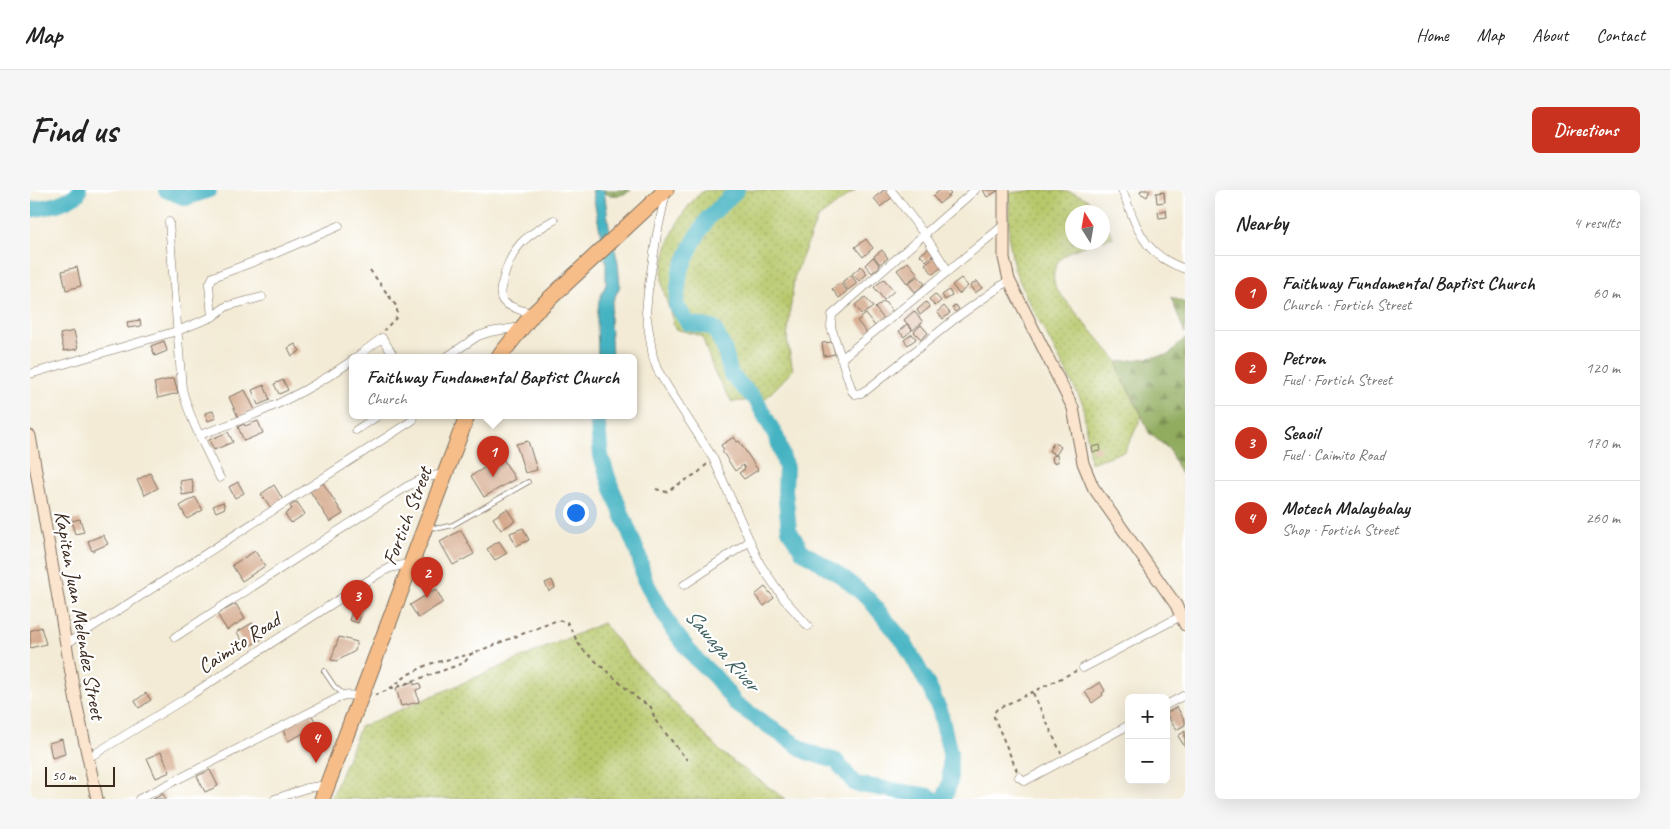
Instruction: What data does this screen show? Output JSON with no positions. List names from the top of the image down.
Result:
{
  "streets": {
    "highway": ["Fortich Street"],
    "street": ["Kapitan Juan Melendez Street", "Caimito Road"]
  },
  "crossings": [
    ["Fortich Street", "Caimito Road"],
    ["Kapitan Juan Melendez Street", "Caimito Road"]
  ],
  "water": ["Sawaga River"],
  "scale_bar": "50 m",
  "north": "top",
  "page": {
    "header": "Map",
    "nav": [
      "Home",
      "Map",
      "About",
      "Contact"
    ],
    "buttons": "Directions",
    "title": "Find us",
    "heading": ["Nearby", "4 results"],
    "list": [
      {
        "mark": "1",
        "name": "Faithway Fundamental Baptist Church",
        "note": "Church · Fortich Street",
        "value": "60 m"
      },
      {
        "mark": "2",
        "name": "Petron",
        "note": "Fuel · Fortich Street",
        "value": "120 m"
      },
      {
        "mark": "3",
        "name": "Seaoil",
        "note": "Fuel · Caimito Road",
        "value": "170 m"
      },
      {
        "mark": "4",
        "name": "Motech Malaybalay",
        "note": "Shop · Fortich Street",
        "value": "260 m"
      }
    ],
    "popup": ["Faithway Fundamental Baptist Church", "Church"],
    "pins": [
      "1",
      "2",
      "3",
      "4"
    ],
    "map_buttons": ["+", "−"],
    "scale": "50 m"
  }
}
